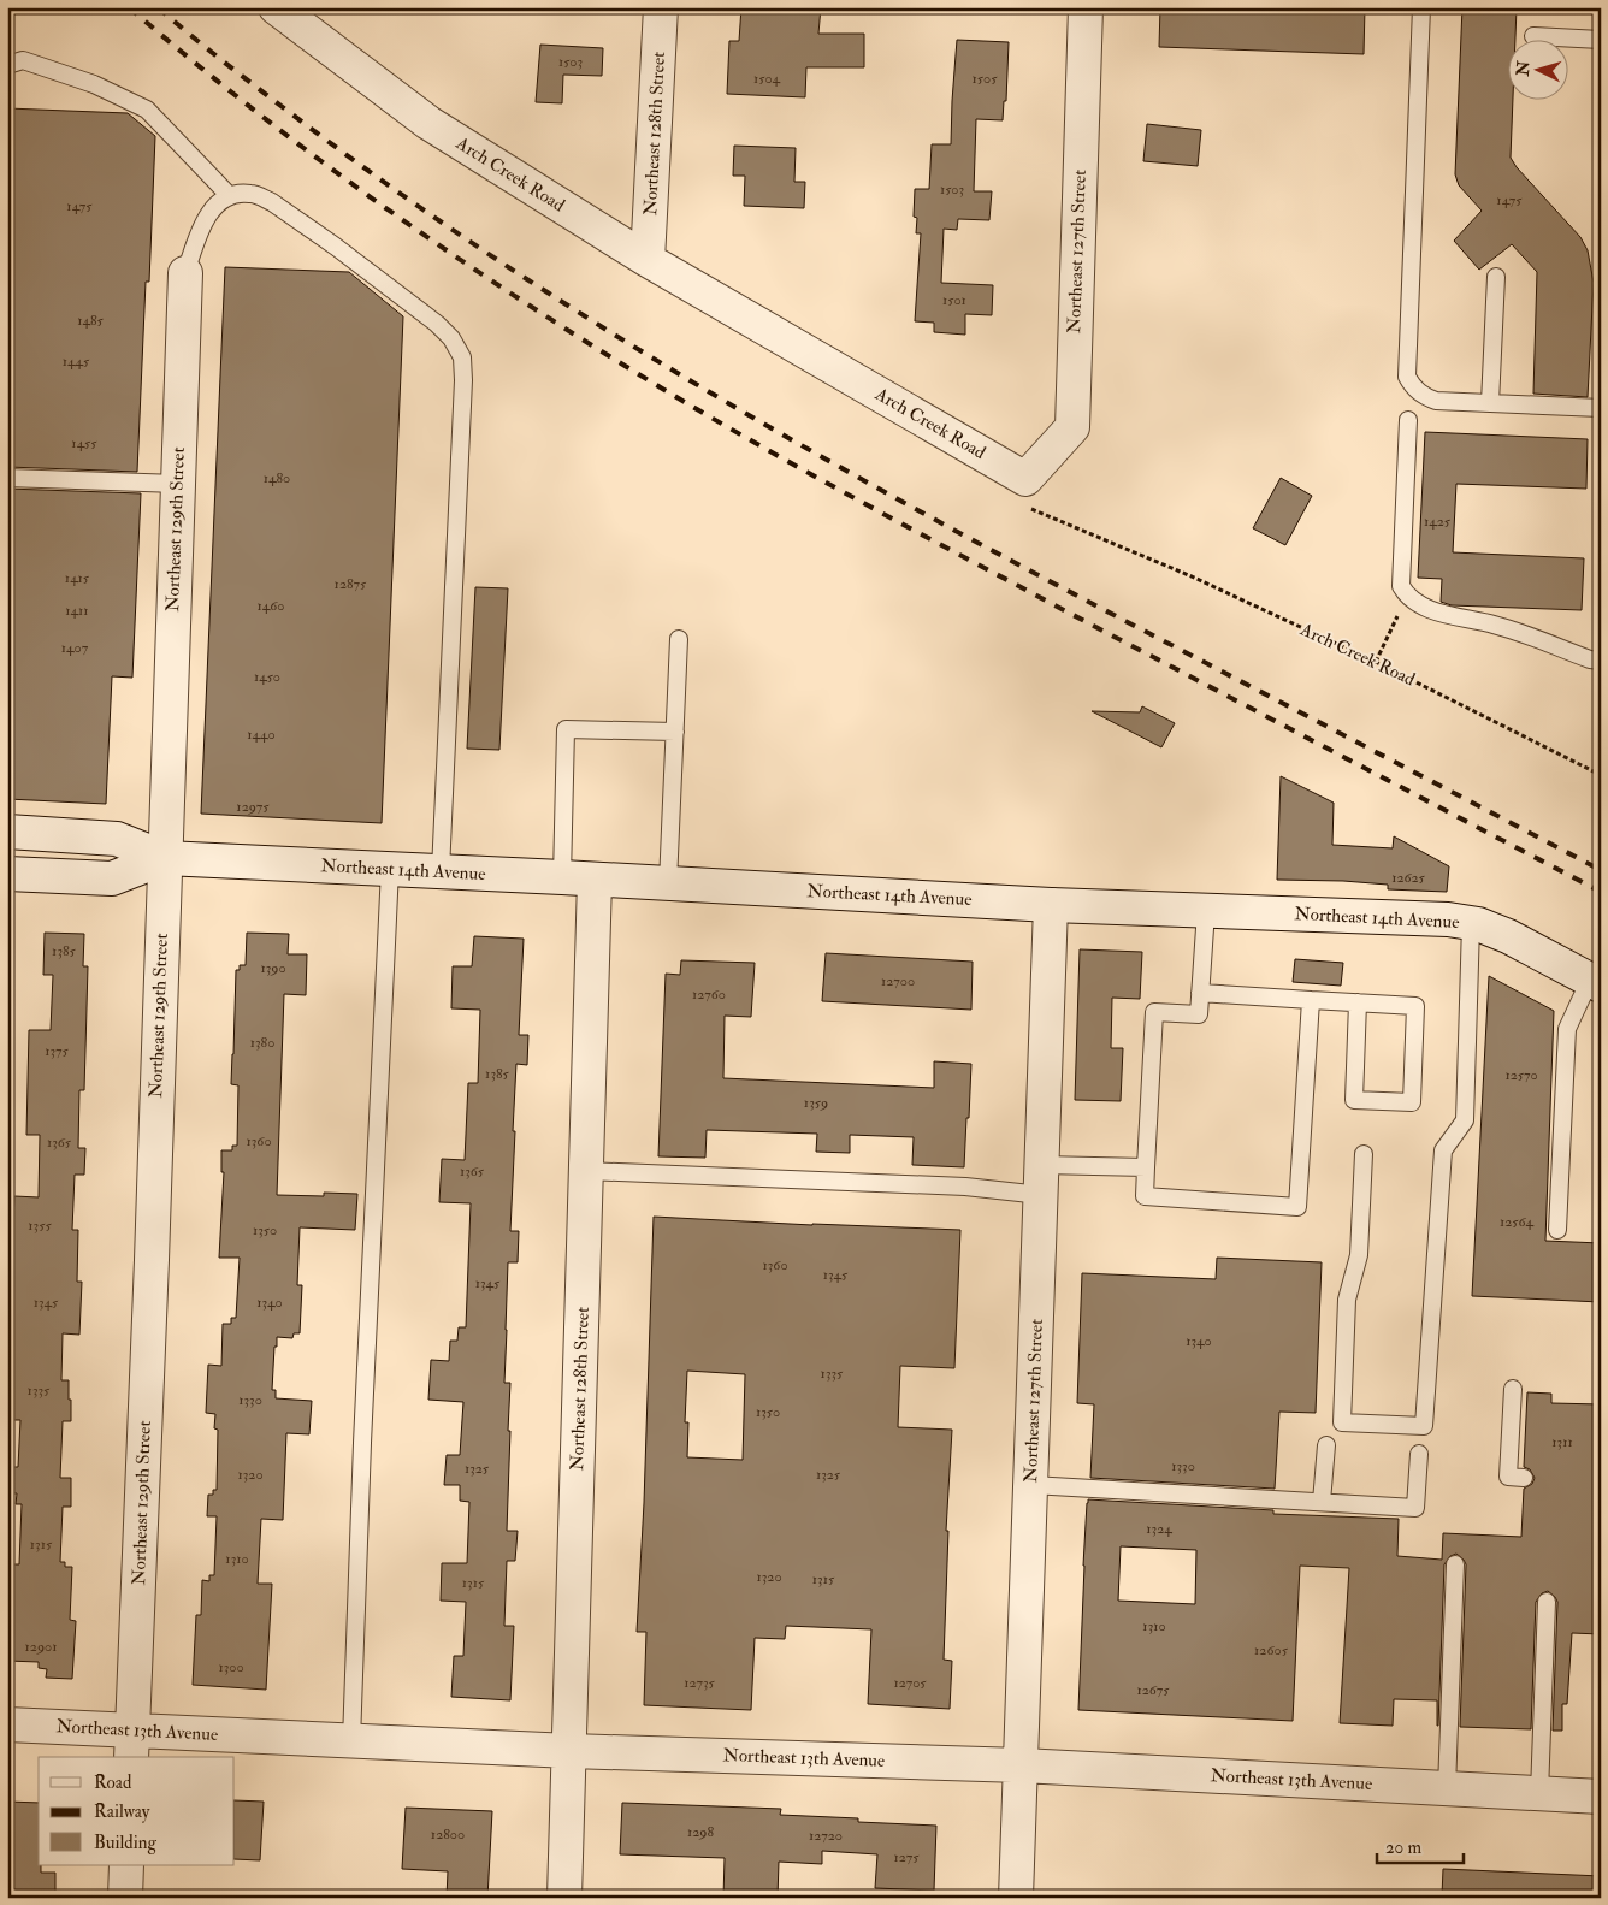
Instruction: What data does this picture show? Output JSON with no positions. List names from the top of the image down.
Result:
{
  "streets": {
    "street": [
      "Northeast 128th Street",
      "Arch Creek Road",
      "Northeast 127th Street",
      "Northeast 129th Street",
      "Northeast 14th Avenue",
      "Northeast 13th Avenue"
    ]
  },
  "crossings": [
    ["Northeast 128th Street", "Arch Creek Road"],
    ["Northeast 128th Street", "Northeast 14th Avenue"],
    ["Northeast 128th Street", "Northeast 13th Avenue"],
    ["Arch Creek Road", "Northeast 127th Street"],
    ["Northeast 127th Street", "Northeast 14th Avenue"],
    ["Northeast 127th Street", "Northeast 13th Avenue"],
    ["Northeast 129th Street", "Northeast 14th Avenue"],
    ["Northeast 129th Street", "Northeast 13th Avenue"]
  ],
  "house_numbers": [
    "1503",
    "1504",
    "1505",
    "1503",
    "1475",
    "1475",
    "1501",
    "1485",
    "1445",
    "1455",
    "1480",
    "1425",
    "1415",
    "12875",
    "1460",
    "1411",
    "1407",
    "1450",
    "1440",
    "12975",
    "12625",
    "1385",
    "1390",
    "12700",
    "12760",
    "1380",
    "1375",
    "1385",
    "12570",
    "1359",
    "1360",
    "1365",
    "1365",
    "12564",
    "1355",
    "1350",
    "1360",
    "1345",
    "1345",
    "1345",
    "1340",
    "1340",
    "1335",
    "1335",
    "1330",
    "1350",
    "1311",
    "1330",
    "1325",
    "1320",
    "1325",
    "1324",
    "1315",
    "1310",
    "1320",
    "1315",
    "1315",
    "1310",
    "12901",
    "12605",
    "1300",
    "12735",
    "12705",
    "12675",
    "1298",
    "12800",
    "12720",
    "1275"
  ],
  "legend": ["Road", "Railway", "Building"],
  "scale_bar": "20 m",
  "north": "left"
}
